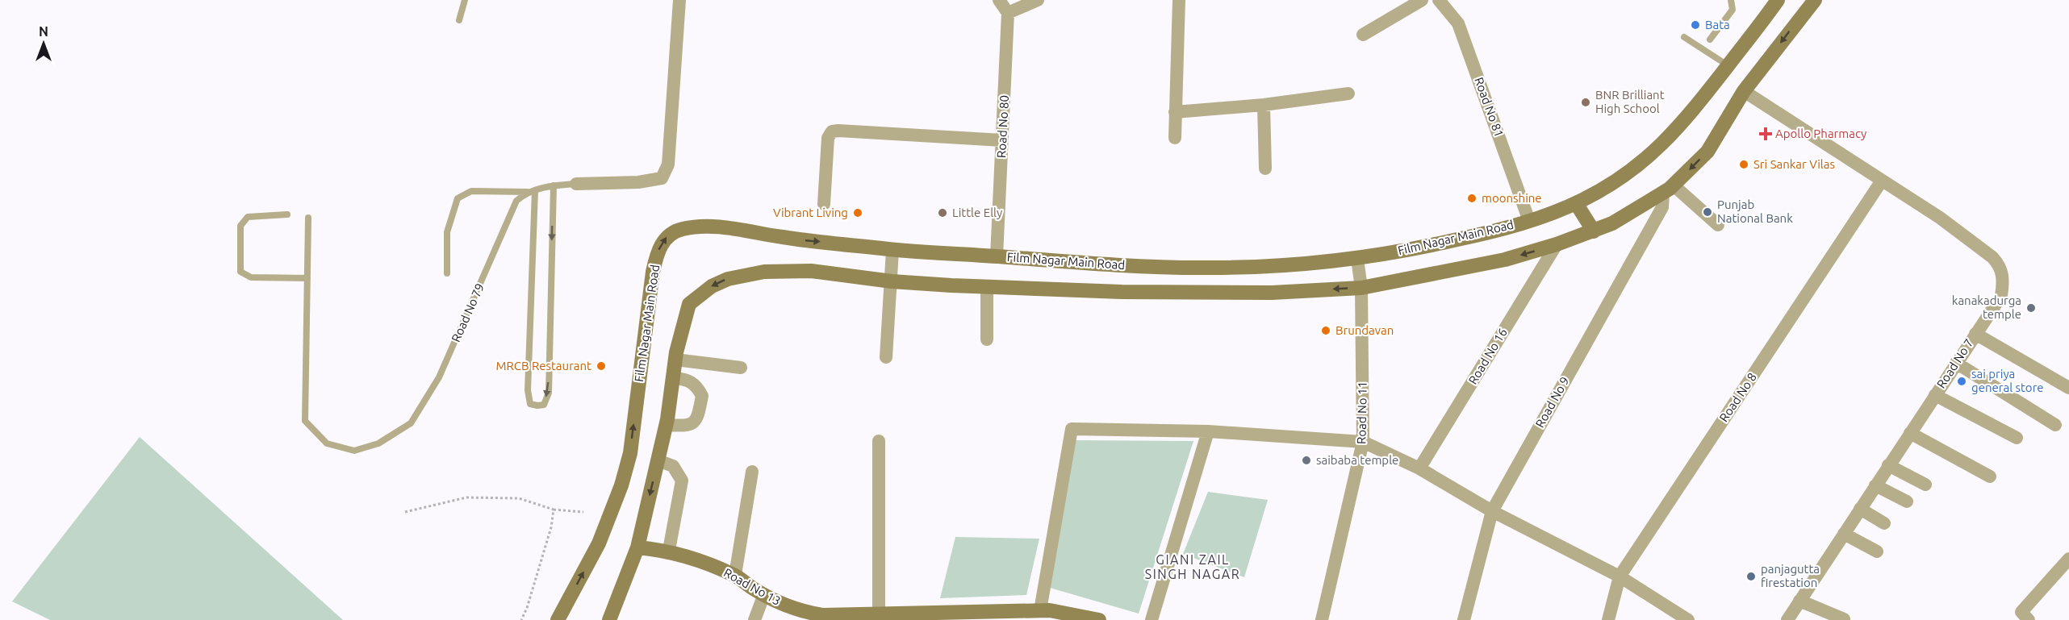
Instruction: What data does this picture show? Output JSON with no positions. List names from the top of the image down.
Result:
{
  "streets": {
    "main road": ["Film Nagar Main Road", "Road No 13"],
    "street": [
      "Road No 81",
      "Road No 80",
      "Road No 16",
      "Road No 7",
      "Road No 8",
      "Road No 9",
      "Road No 11"
    ],
    "lane": ["Road No 79"]
  },
  "crossings": [
    ["Road No 81", "Film Nagar Main Road"],
    ["Road No 80", "Film Nagar Main Road"],
    ["Film Nagar Main Road", "Road No 11"],
    ["Road No 7", "Road No 8"]
  ],
  "districts": ["GIANI ZAIL SINGH NAGAR"],
  "places": {
    "other": [
      "Bata",
      "BNR Brilliant High School",
      "Sri Sankar Vilas",
      "moonshine",
      "Punjab National Bank",
      "Vibrant Living",
      "Little Elly",
      "kanakadurga temple",
      "Brundavan",
      "MRCB Restaurant",
      "sai priya general store",
      "saibaba temple",
      "panjagutta firestation"
    ],
    "health": ["Apollo Pharmacy"]
  },
  "north": "top"
}
